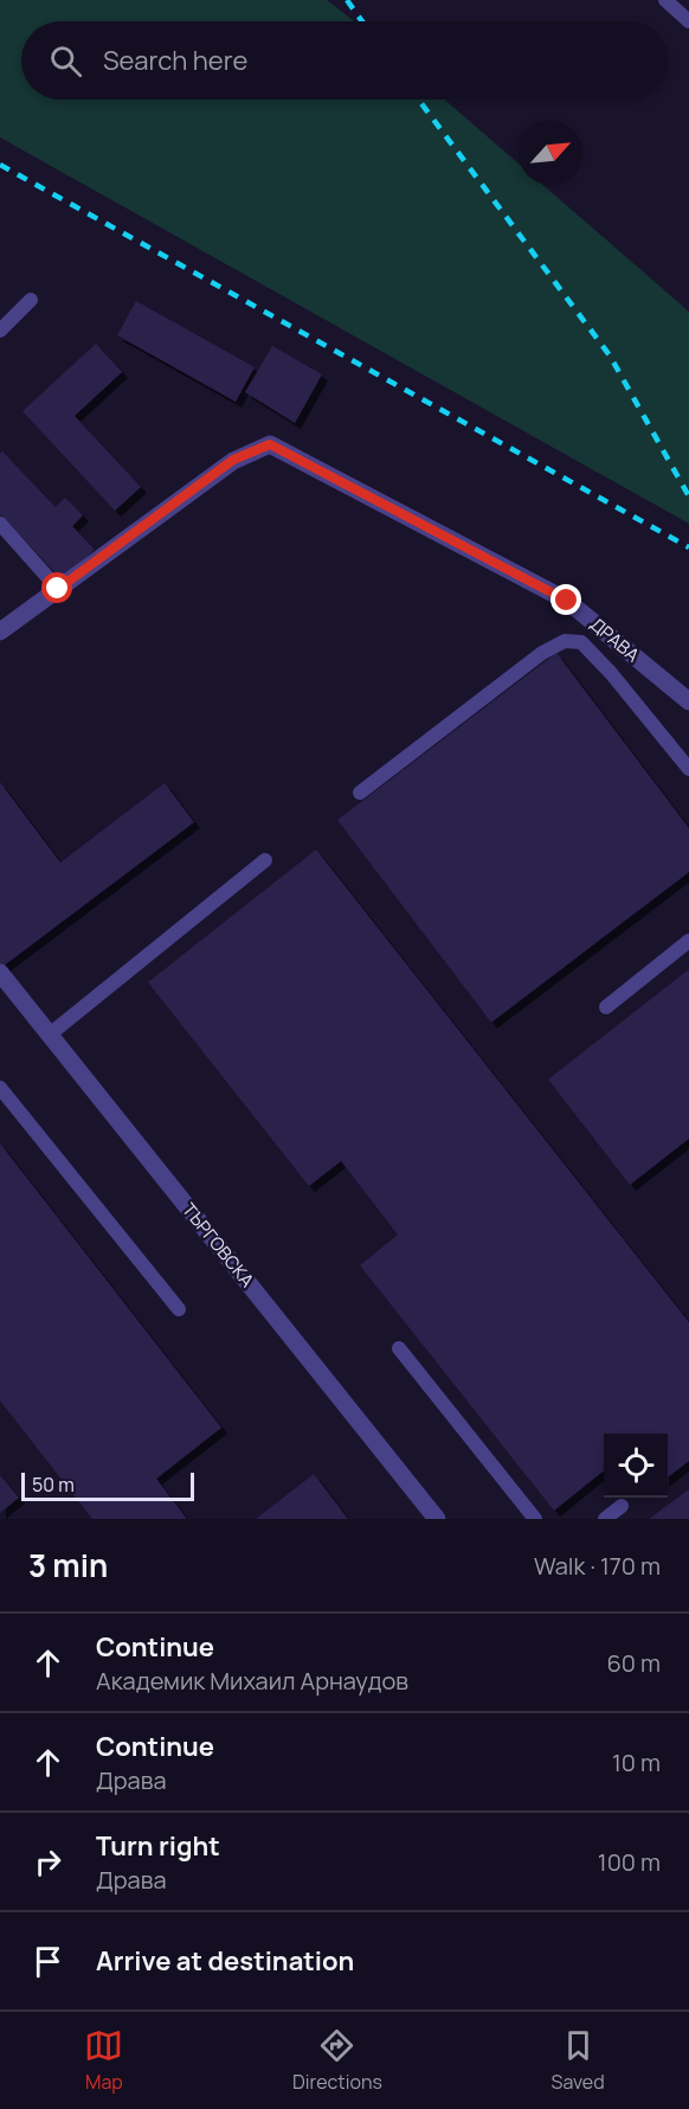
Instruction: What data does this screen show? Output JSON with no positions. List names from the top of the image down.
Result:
{
  "streets": {
    "street": ["ДРАВА", "ТЪРГОВСКА"]
  },
  "scale_bar": "50 m",
  "north": "top right",
  "page": {
    "search": "Search here",
    "scale": "50 m",
    "heading": ["3 min", "Walk · 170 m"],
    "list": [
      ["Continue", "Академик Михаил Арнаудов", "60 m"],
      ["Continue", "Драва", "10 m"],
      ["Turn right", "Драва", "100 m"],
      "Arrive at destination"
    ],
    "nav": ["Map", "Directions", "Saved"]
  }
}
